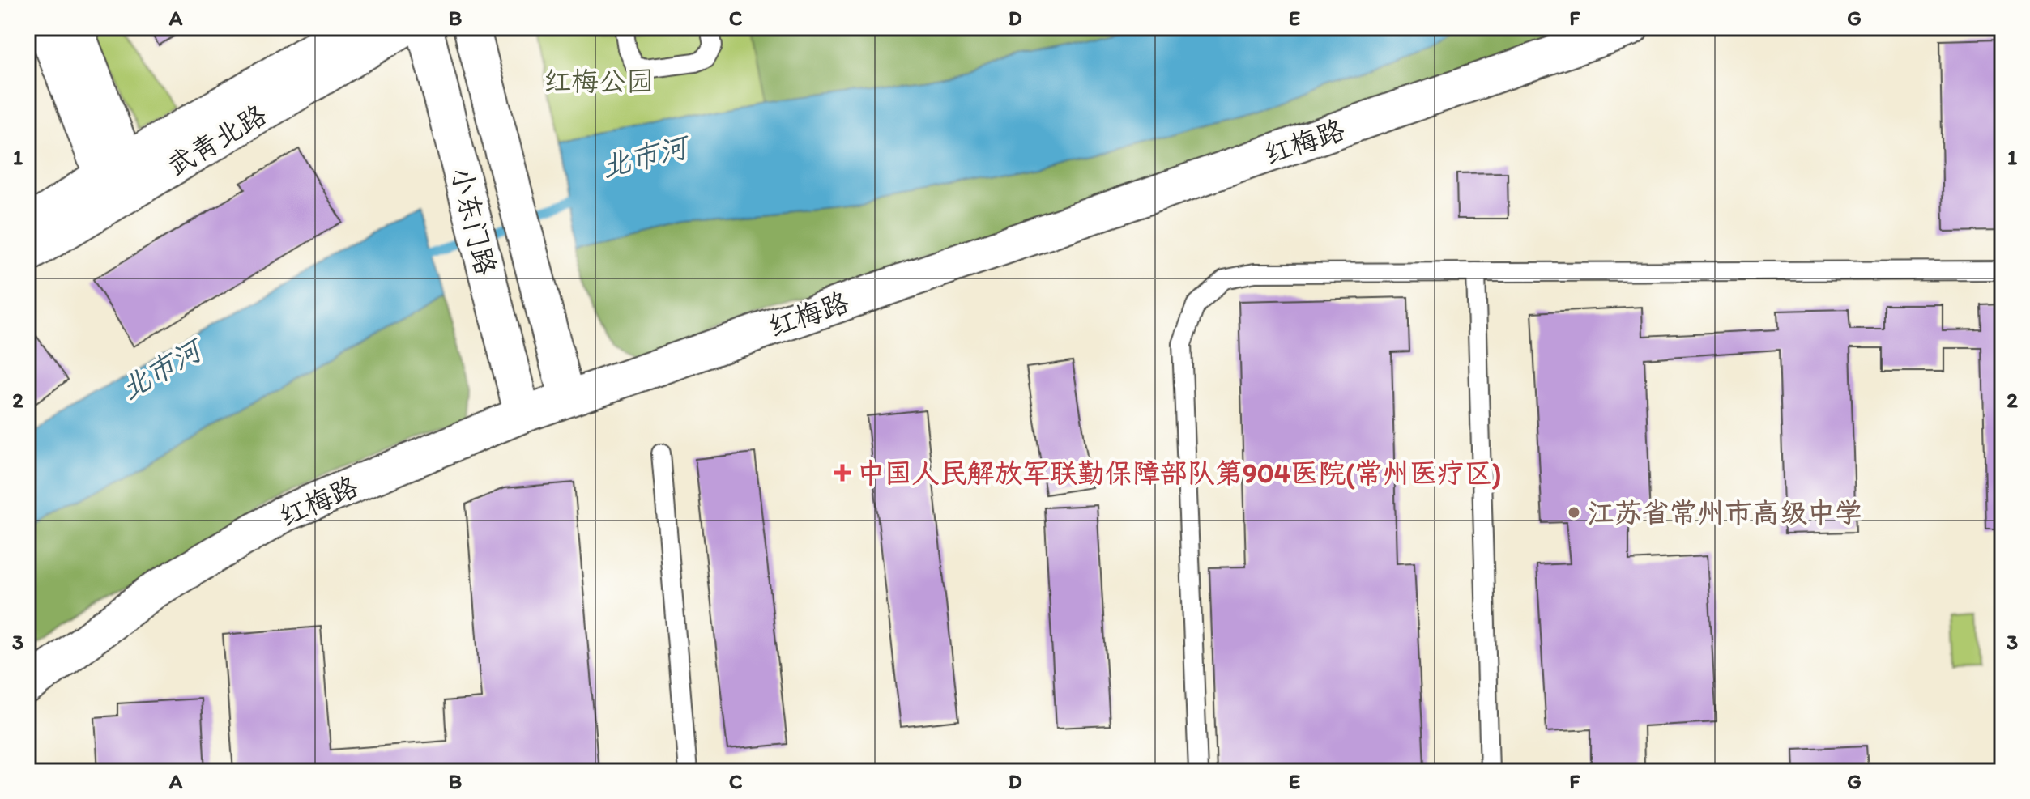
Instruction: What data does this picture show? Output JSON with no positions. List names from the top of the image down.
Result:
{
  "streets": {
    "street": ["武青北路", "红梅路", "小东门路"]
  },
  "crossings": [
    ["红梅路", "小东门路"]
  ],
  "water": ["北市河"],
  "parks": ["红梅公园"],
  "places": {
    "health": ["中国人民解放军联勤保障部队第904医院(常州医疗区)"],
    "other": ["江苏省常州市高级中学"]
  },
  "grid": {
    "columns": [
      "A",
      "B",
      "C",
      "D",
      "E",
      "F",
      "G"
    ],
    "rows": ["1", "2", "3"]
  }
}
